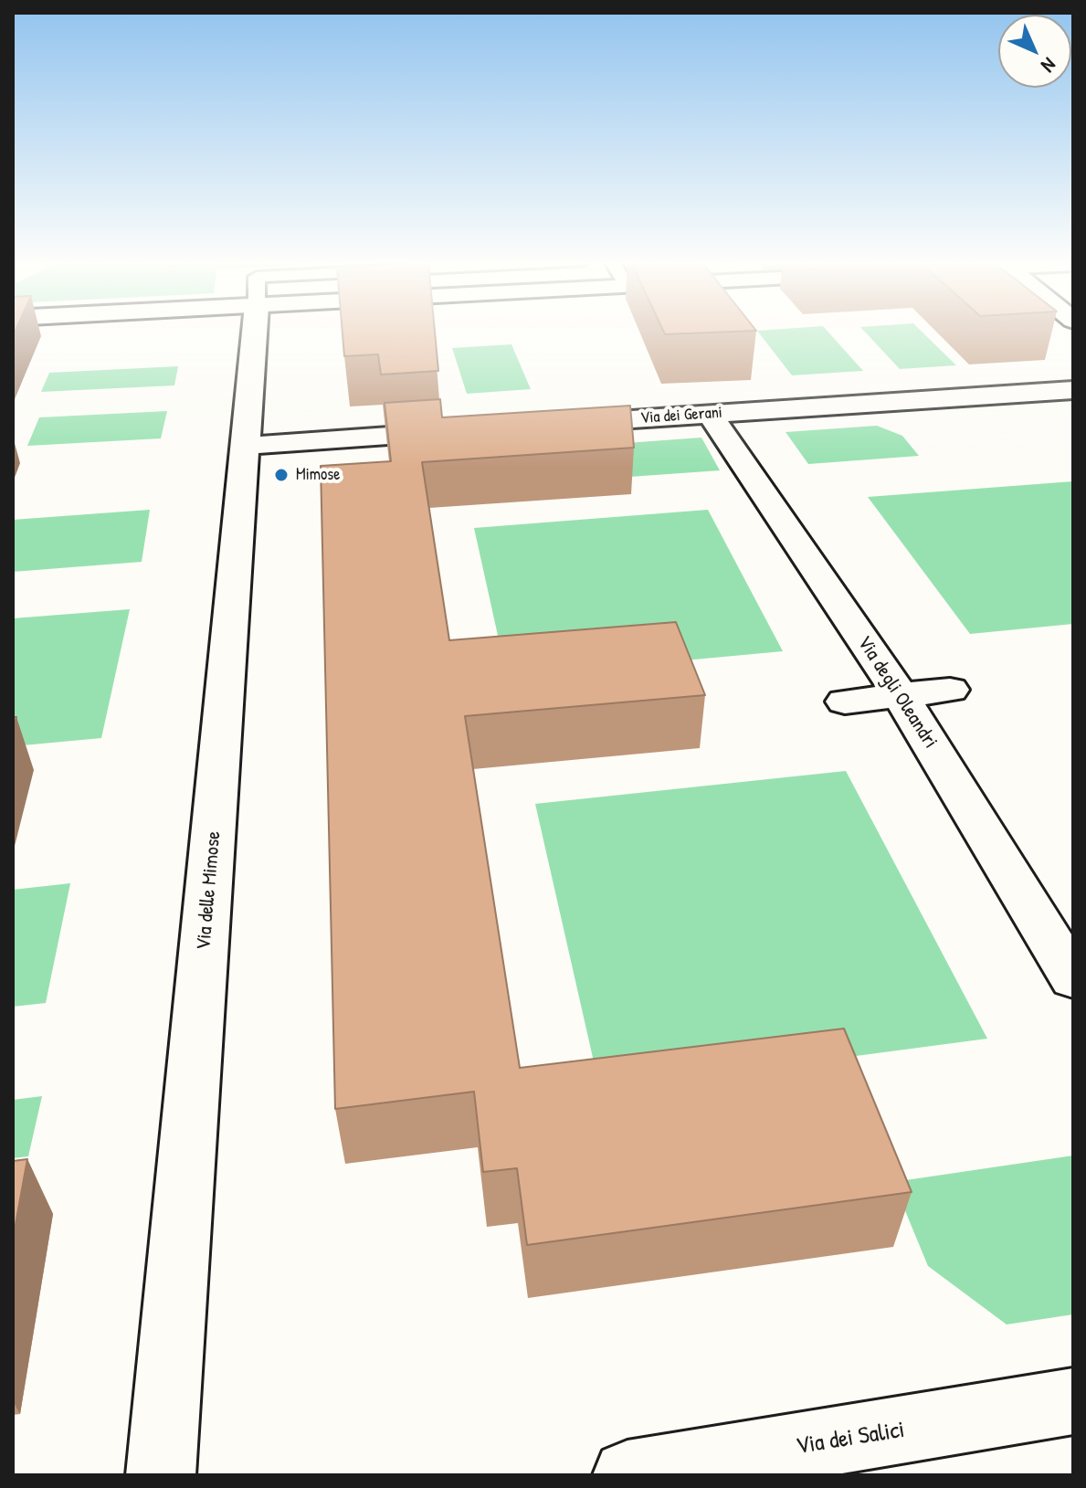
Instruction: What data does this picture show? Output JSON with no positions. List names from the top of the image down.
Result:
{
  "streets": {
    "street": [
      "Via dei Gerani",
      "Via degli Oleandri",
      "Via delle Mimose",
      "Via dei Salici"
    ]
  },
  "crossings": [
    ["Via dei Gerani", "Via degli Oleandri"]
  ],
  "places": ["Mimose"],
  "north": "bottom right"
}
